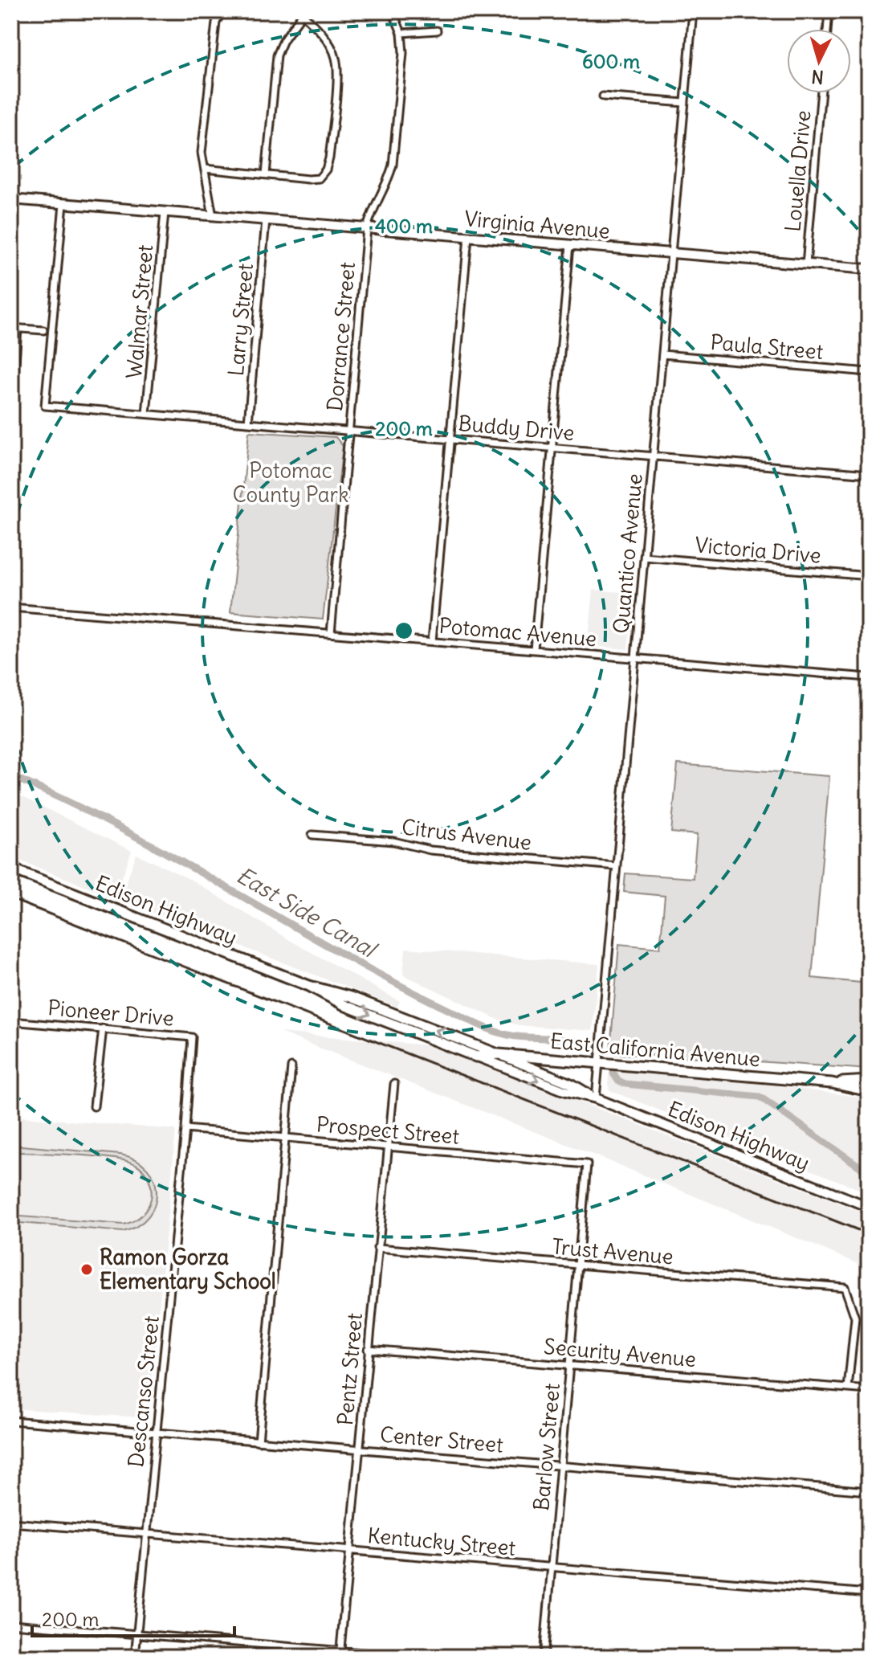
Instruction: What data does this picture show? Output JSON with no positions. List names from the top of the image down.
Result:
{
  "streets": {
    "main road": ["Edison Highway", "East California Avenue"],
    "street": [
      "Louella Drive",
      "Virginia Avenue",
      "Walmar Street",
      "Larry Street",
      "Dorrance Street",
      "Paula Street",
      "Buddy Drive",
      "Victoria Drive",
      "Quantico Avenue",
      "Potomac Avenue",
      "Citrus Avenue",
      "Pioneer Drive",
      "Prospect Street",
      "Trust Avenue",
      "Security Avenue",
      "Pentz Street",
      "Descanso Street",
      "Center Street",
      "Barlow Street",
      "Kentucky Street"
    ]
  },
  "crossings": [
    ["Louella Drive", "Virginia Avenue"],
    ["Virginia Avenue", "Walmar Street"],
    ["Virginia Avenue", "Larry Street"],
    ["Virginia Avenue", "Dorrance Street"],
    ["Virginia Avenue", "Buddy Drive"],
    ["Virginia Avenue", "Quantico Avenue"],
    ["Walmar Street", "Buddy Drive"],
    ["Larry Street", "Buddy Drive"],
    ["Dorrance Street", "Buddy Drive"],
    ["Dorrance Street", "Potomac Avenue"],
    ["Paula Street", "Quantico Avenue"],
    ["Buddy Drive", "Quantico Avenue"],
    ["Victoria Drive", "Quantico Avenue"],
    ["Quantico Avenue", "Potomac Avenue"],
    ["Quantico Avenue", "Citrus Avenue"],
    ["Quantico Avenue", "Edison Highway"],
    ["Quantico Avenue", "East California Avenue"],
    ["Edison Highway", "East California Avenue"],
    ["Pioneer Drive", "Prospect Street"],
    ["Pioneer Drive", "Descanso Street"],
    ["Prospect Street", "Pentz Street"],
    ["Prospect Street", "Descanso Street"],
    ["Prospect Street", "Barlow Street"],
    ["Trust Avenue", "Security Avenue"],
    ["Trust Avenue", "Pentz Street"],
    ["Trust Avenue", "Barlow Street"],
    ["Security Avenue", "Pentz Street"],
    ["Security Avenue", "Barlow Street"],
    ["Pentz Street", "Center Street"],
    ["Pentz Street", "Kentucky Street"],
    ["Descanso Street", "Center Street"],
    ["Descanso Street", "Kentucky Street"],
    ["Center Street", "Barlow Street"],
    ["Barlow Street", "Kentucky Street"]
  ],
  "water": ["East Side Canal"],
  "parks": ["Potomac County Park"],
  "places": ["Ramon Gorza Elementary School"],
  "scale_bar": "200 m",
  "north": "bottom",
  "rings": ["600 m", "400 m", "200 m"]
}
